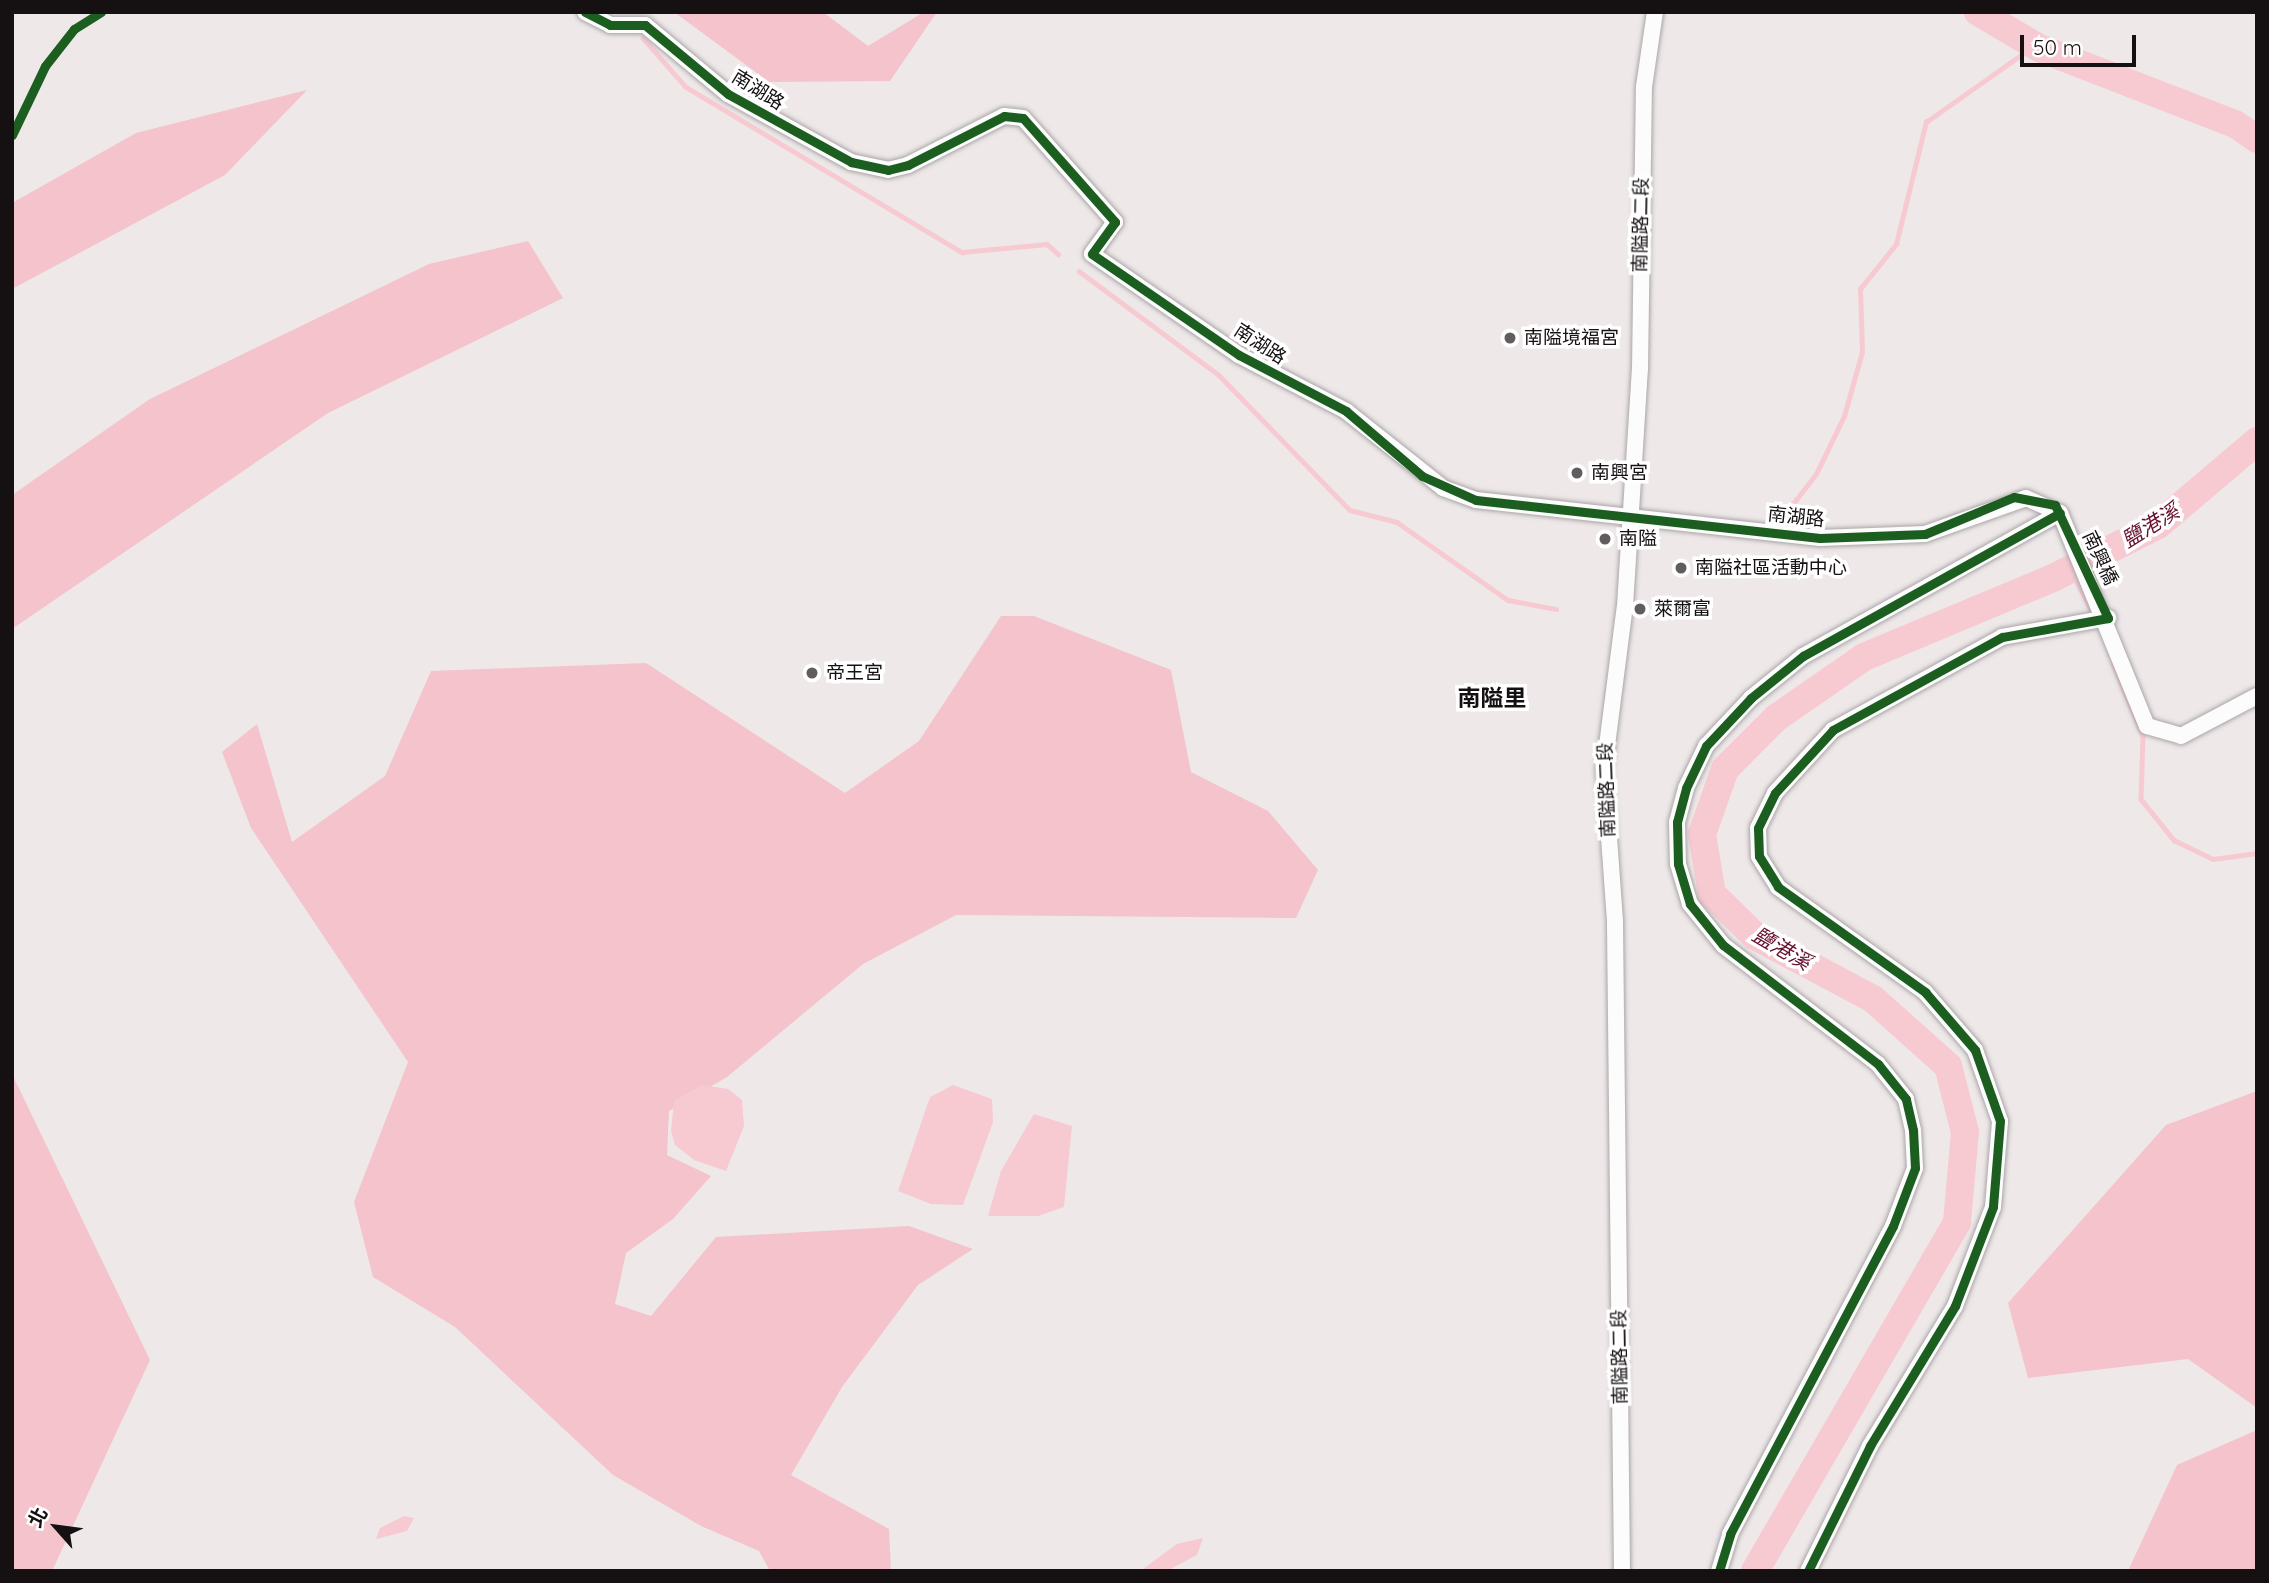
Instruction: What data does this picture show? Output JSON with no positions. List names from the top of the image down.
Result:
{
  "streets": {
    "street": ["南湖路", "南隘路二段", "南興橋"]
  },
  "crossings": [
    ["南湖路", "南隘路二段"],
    ["南湖路", "南興橋"]
  ],
  "districts": ["南隘里"],
  "water": ["鹽港溪"],
  "places": [
    "南隘境福宮",
    "南興宮",
    "南隘",
    "南隘社區活動中心",
    "萊爾富",
    "帝王宮"
  ],
  "scale_bar": "50 m",
  "north": "top left"
}
